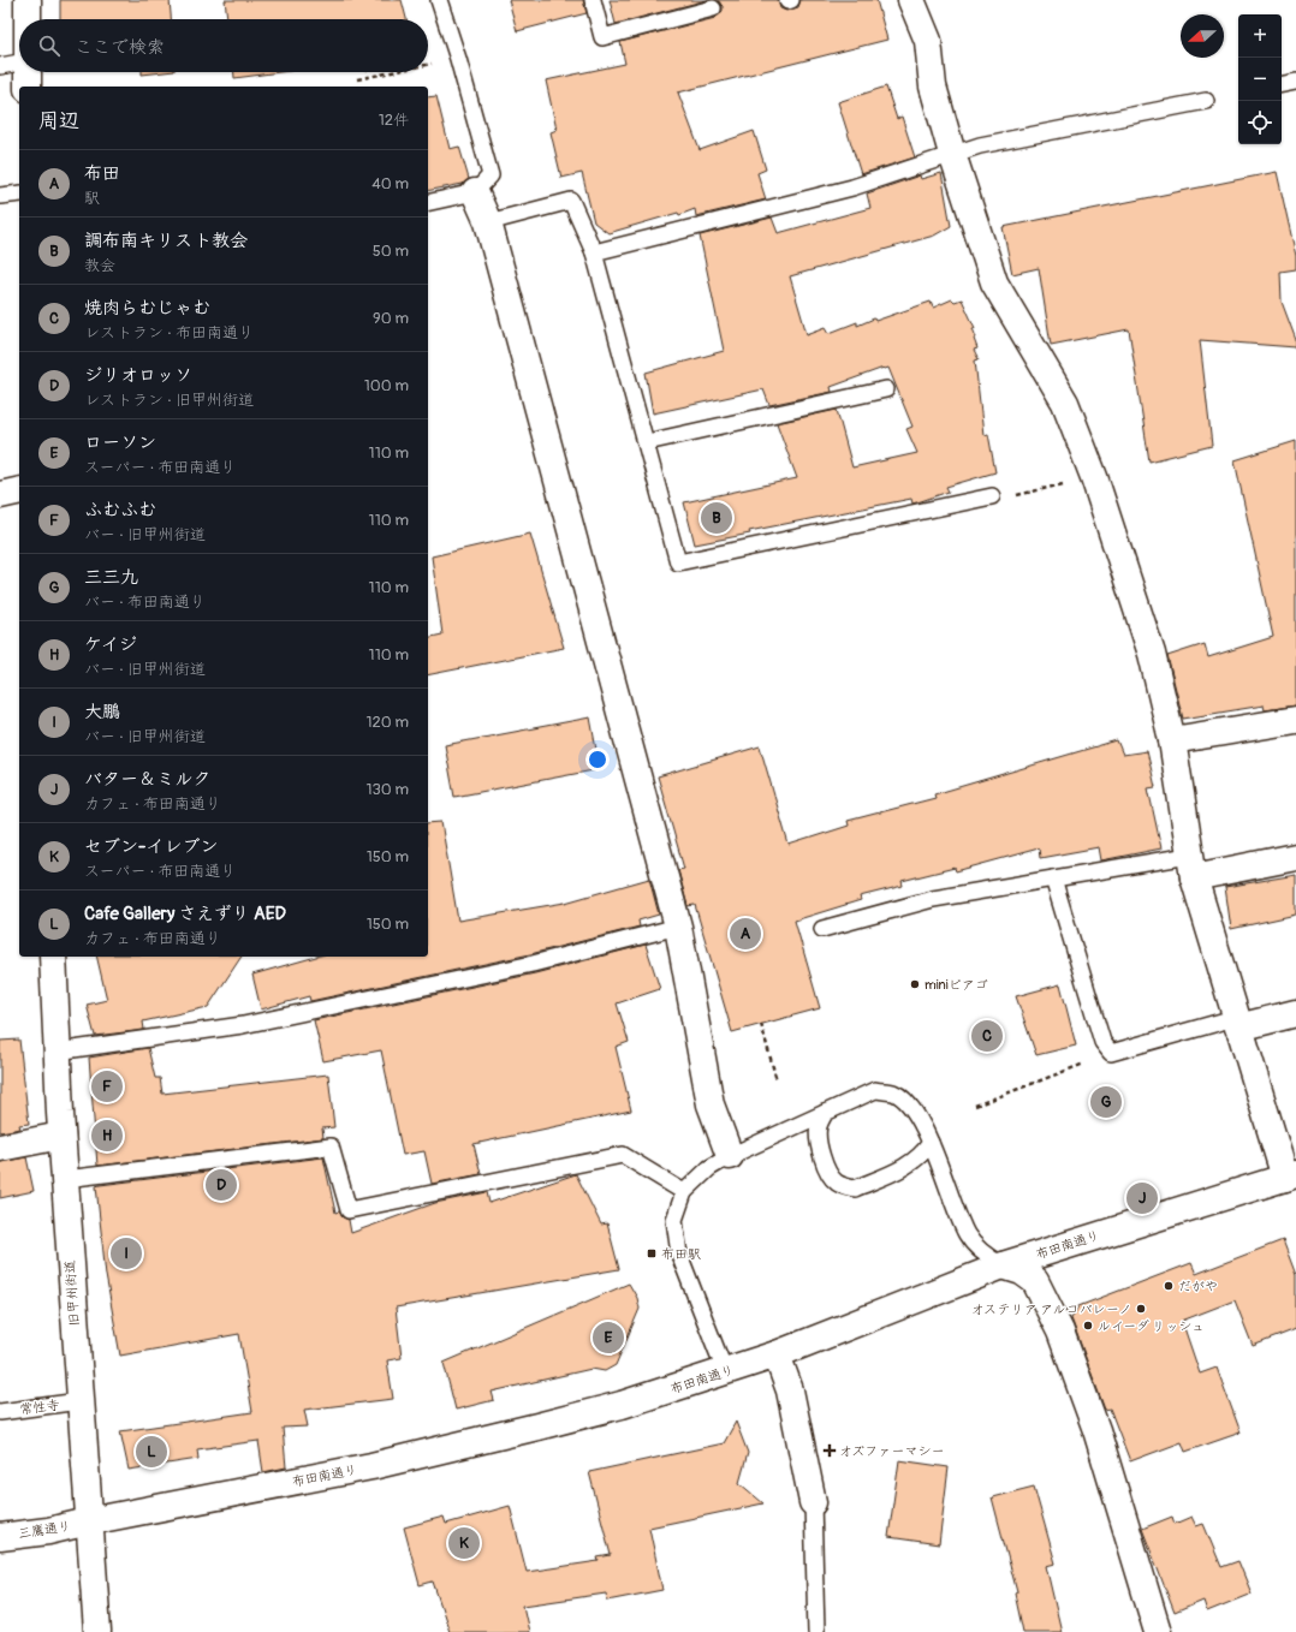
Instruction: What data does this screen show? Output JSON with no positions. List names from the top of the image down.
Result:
{
  "streets": {
    "street": ["布田南通り", "旧甲州街道", "三鷹通り"],
    "lane": ["常性寺"]
  },
  "crossings": [
    ["布田南通り", "旧甲州街道"],
    ["布田南通り", "三鷹通り"],
    ["旧甲州街道", "常性寺"],
    ["旧甲州街道", "三鷹通り"]
  ],
  "places": {
    "other": [
      "miniピアゴ",
      "だがや",
      "オステリア アルコバレーノ",
      "ルイーダ リッシュ"
    ],
    "transit": ["布田駅"],
    "health": ["オズファーマシー"]
  },
  "north": "left",
  "page": {
    "map_buttons": ["+", "−"],
    "search": "ここで検索",
    "heading": ["周辺", "12件"],
    "list": [
      {
        "mark": "A",
        "name": "布田",
        "note": "駅",
        "value": "40 m"
      },
      {
        "mark": "B",
        "name": "調布南キリスト教会",
        "note": "教会",
        "value": "50 m"
      },
      {
        "mark": "C",
        "name": "焼肉らむじゃむ",
        "note": "レストラン · 布田南通り",
        "value": "90 m"
      },
      {
        "mark": "D",
        "name": "ジリオロッソ",
        "note": "レストラン · 旧甲州街道",
        "value": "100 m"
      },
      {
        "mark": "E",
        "name": "ローソン",
        "note": "スーパー · 布田南通り",
        "value": "110 m"
      },
      {
        "mark": "F",
        "name": "ふむふむ",
        "note": "バー · 旧甲州街道",
        "value": "110 m"
      },
      {
        "mark": "G",
        "name": "三三九",
        "note": "バー · 布田南通り",
        "value": "110 m"
      },
      {
        "mark": "H",
        "name": "ケイジ",
        "note": "バー · 旧甲州街道",
        "value": "110 m"
      },
      {
        "mark": "I",
        "name": "大鵬",
        "note": "バー · 旧甲州街道",
        "value": "120 m"
      },
      {
        "mark": "J",
        "name": "バター＆ミルク",
        "note": "カフェ · 布田南通り",
        "value": "130 m"
      },
      {
        "mark": "K",
        "name": "セブン-イレブン",
        "note": "スーパー · 布田南通り",
        "value": "150 m"
      },
      {
        "mark": "L",
        "name": "Cafe Gallery さえずり AED",
        "note": "カフェ · 布田南通り",
        "value": "150 m"
      }
    ],
    "pins": [
      "B",
      "A",
      "C",
      "F",
      "G",
      "H",
      "D",
      "J",
      "I",
      "E",
      "L",
      "K"
    ]
  }
}
